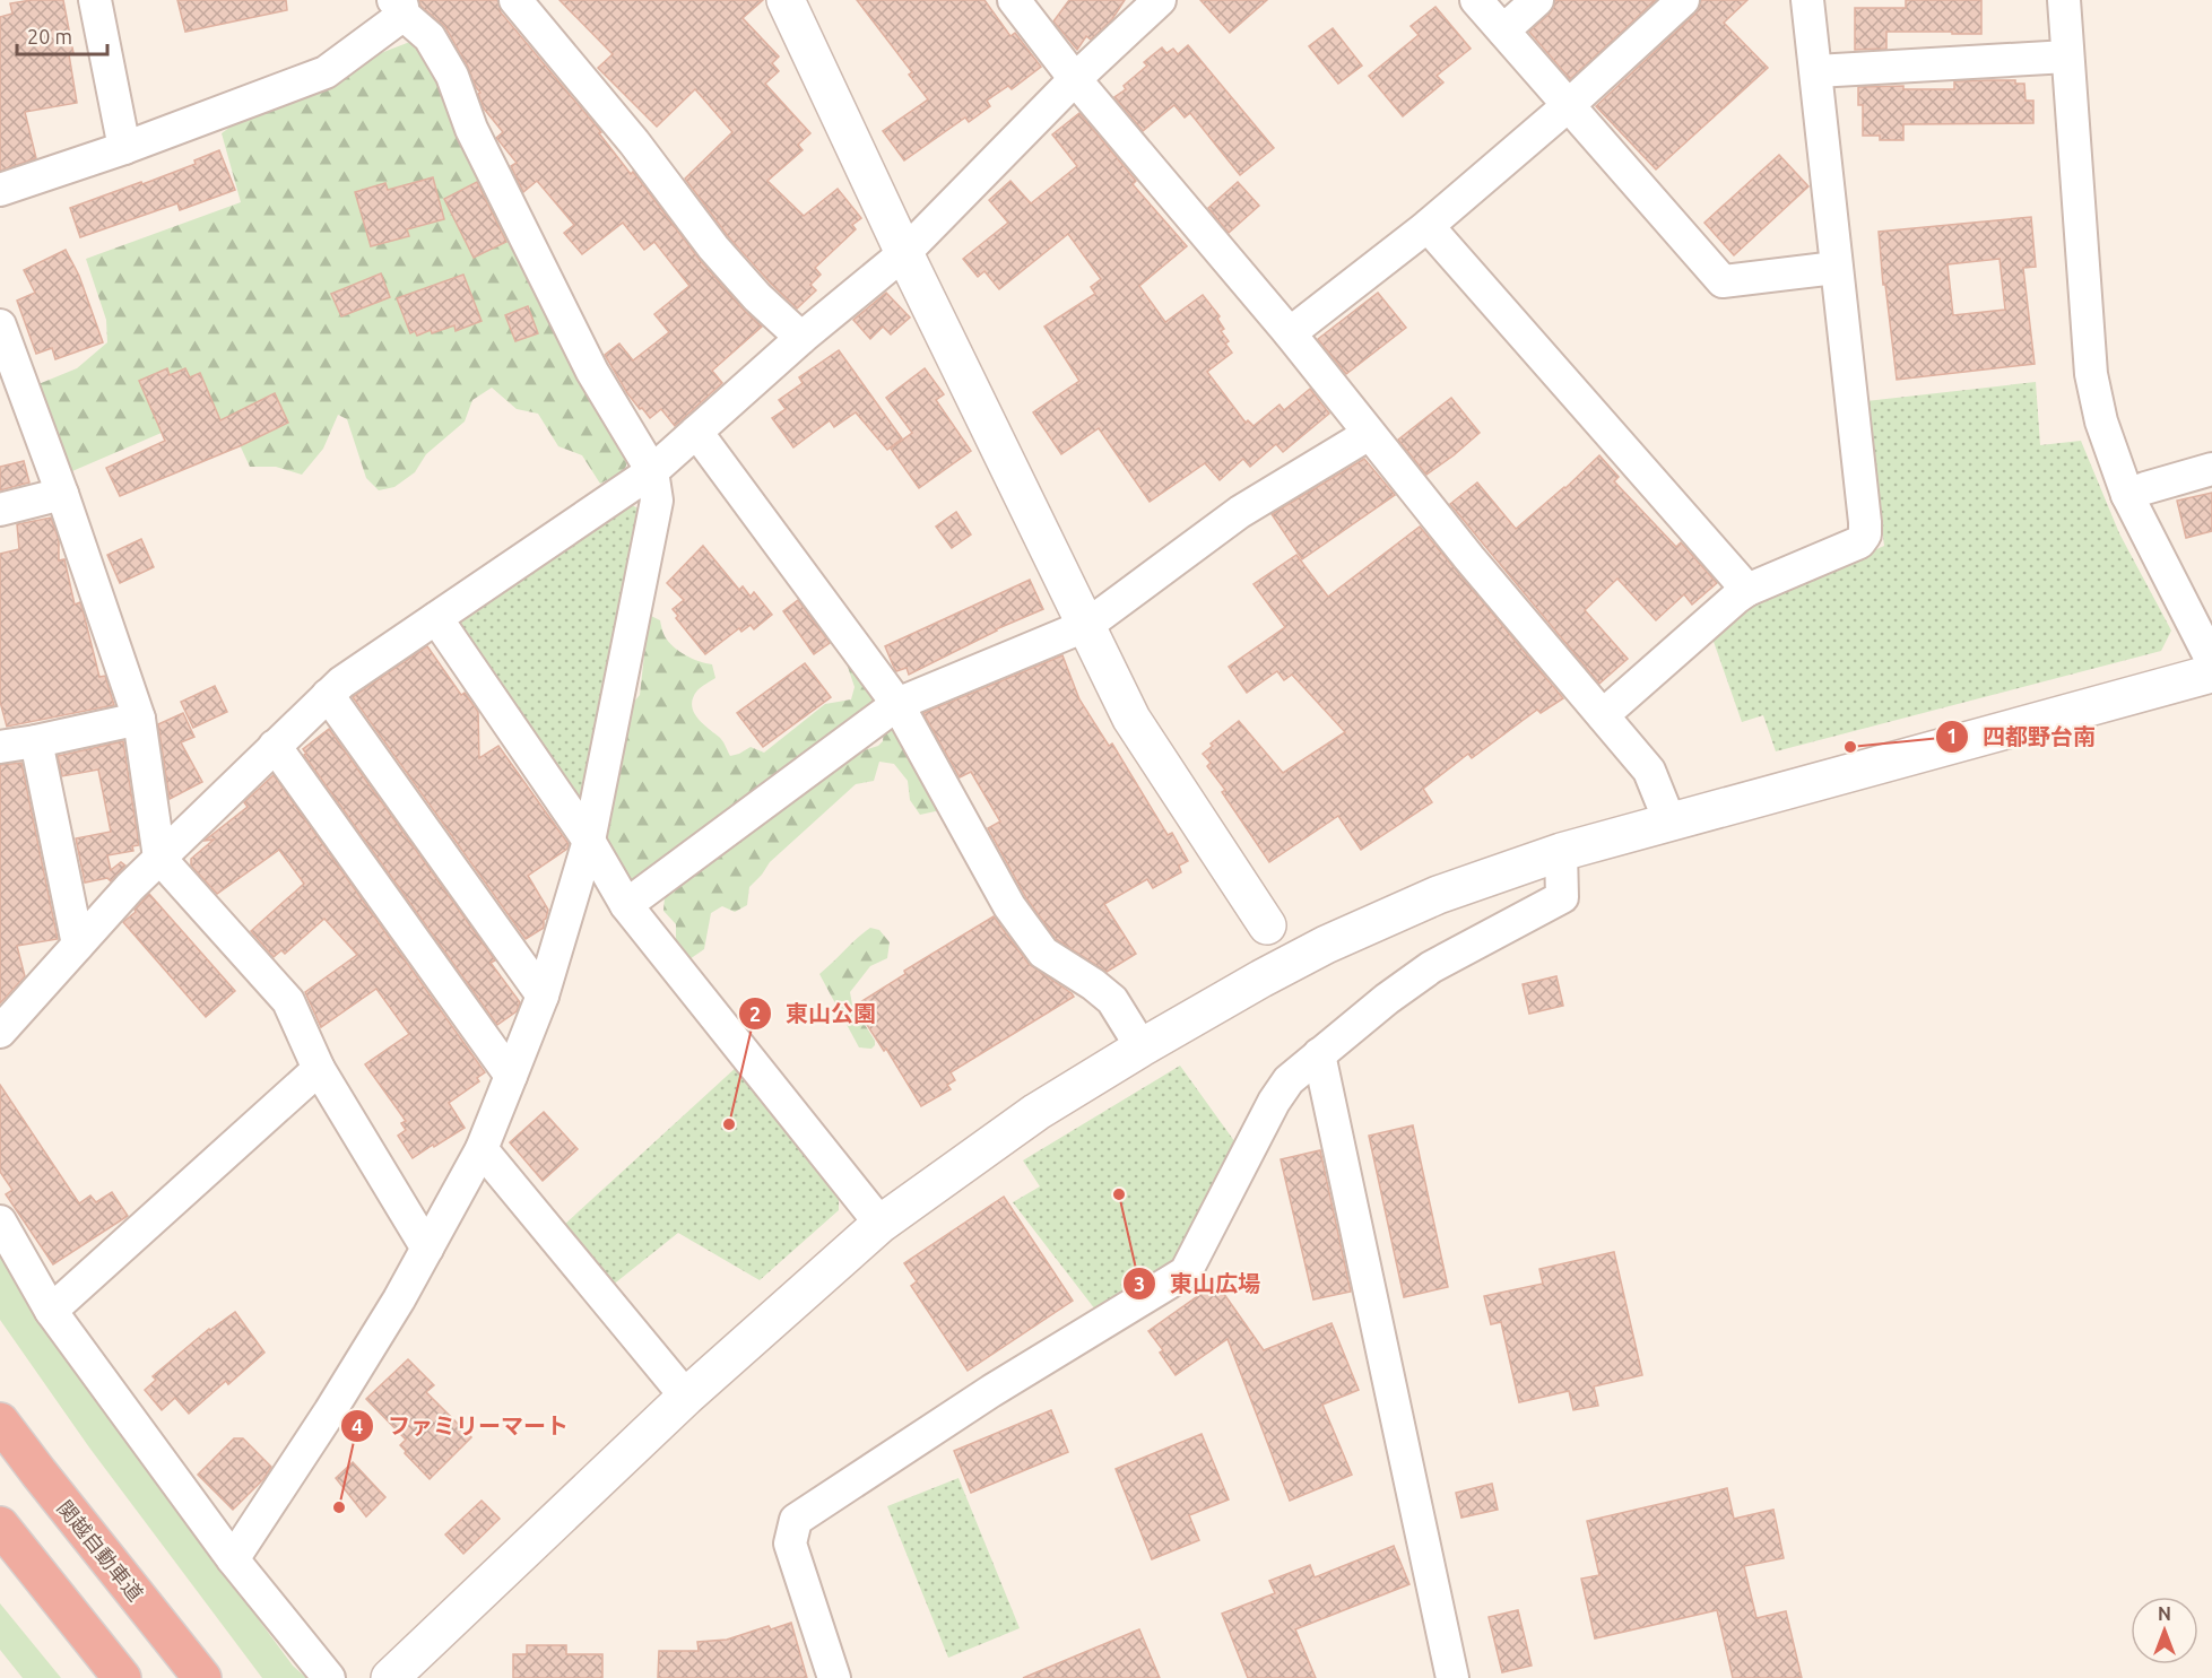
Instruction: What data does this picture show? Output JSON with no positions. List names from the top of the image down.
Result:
{
  "streets": {
    "highway": ["関越自動車道"]
  },
  "places": [
    "四都野台南",
    "東山公園",
    "東山広場",
    "ファミリーマート"
  ],
  "scale_bar": "20 m",
  "north": "top"
}
